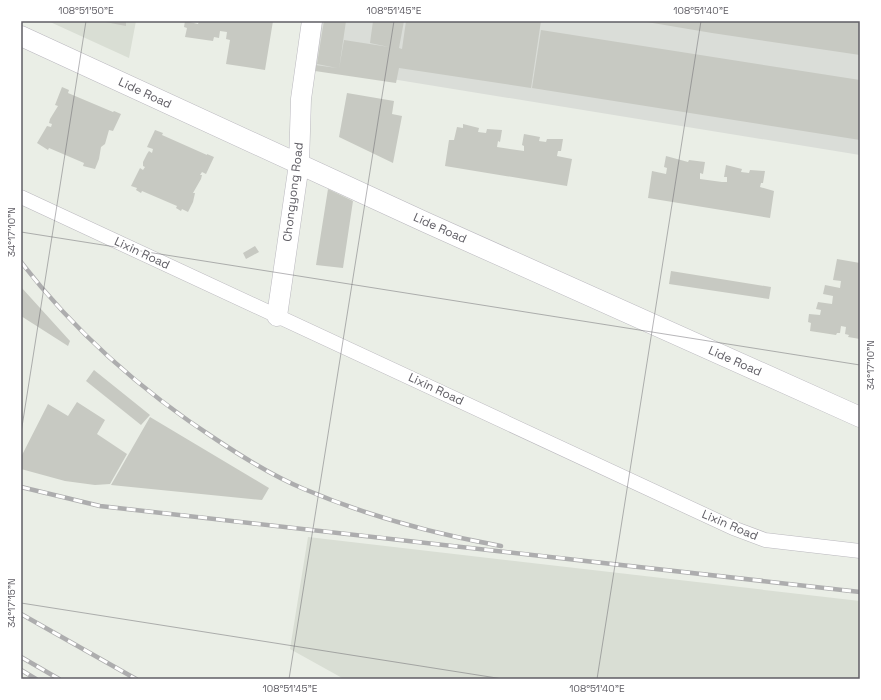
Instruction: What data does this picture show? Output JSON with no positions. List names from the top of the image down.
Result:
{
  "streets": {
    "street": ["Lide Road", "Chongyong Road", "Lixin Road"]
  },
  "crossings": [
    ["Lide Road", "Chongyong Road"],
    ["Chongyong Road", "Lixin Road"]
  ],
  "coordinates": [
    "108°51'50\"E",
    "108°51'45\"E",
    "108°51'40\"E",
    "34°17'10\"N",
    "34°17'15\"N"
  ]
}
